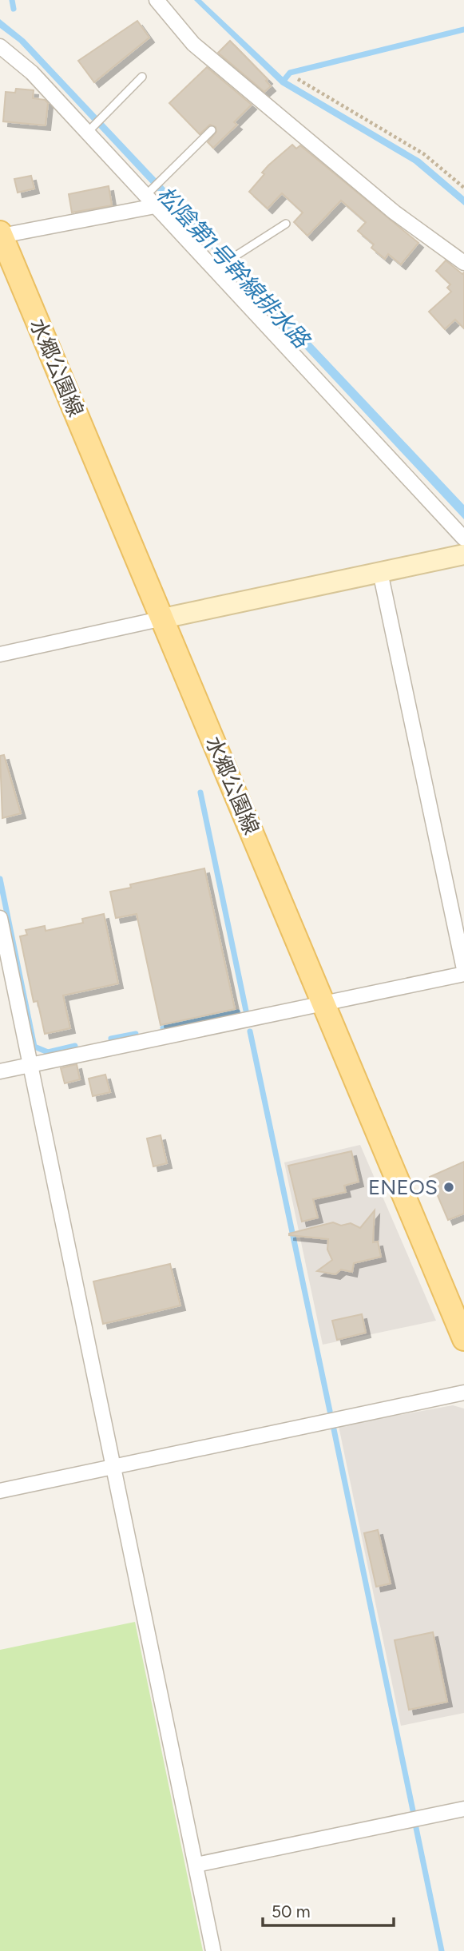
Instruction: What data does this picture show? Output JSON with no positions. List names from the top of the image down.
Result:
{
  "streets": {
    "main road": ["水郷公園線"]
  },
  "water": ["松陰第1号幹線排水路"],
  "places": ["ENEOS"],
  "scale_bar": "50 m"
}
